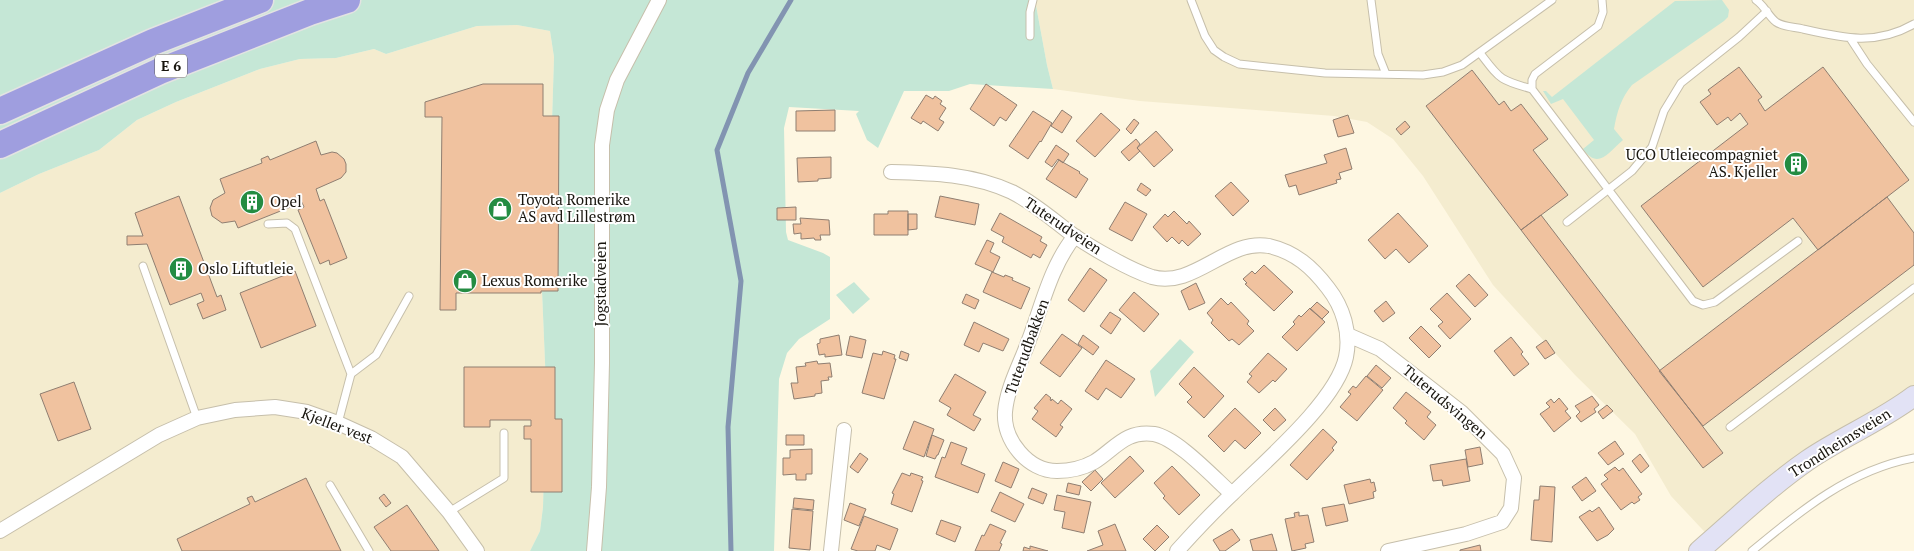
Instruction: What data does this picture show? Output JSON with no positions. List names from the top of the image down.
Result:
{
  "streets": {
    "highway": ["E 6"],
    "main road": ["Trondheimsveien"],
    "street": [
      "Tuterudveien",
      "Jogstadveien",
      "Tuterudbakken",
      "Tuterudsvingen",
      "Kjeller vest"
    ]
  },
  "crossings": [
    ["Tuterudveien", "Tuterudbakken"],
    ["Tuterudveien", "Tuterudsvingen"]
  ],
  "places": {
    "building": ["UCO Utleiecompagniet AS. Kjeller", "Opel", "Oslo Liftutleie"],
    "shop": ["Toyota Romerike AS avd Lillestrøm", "Lexus Romerike"]
  }
}
